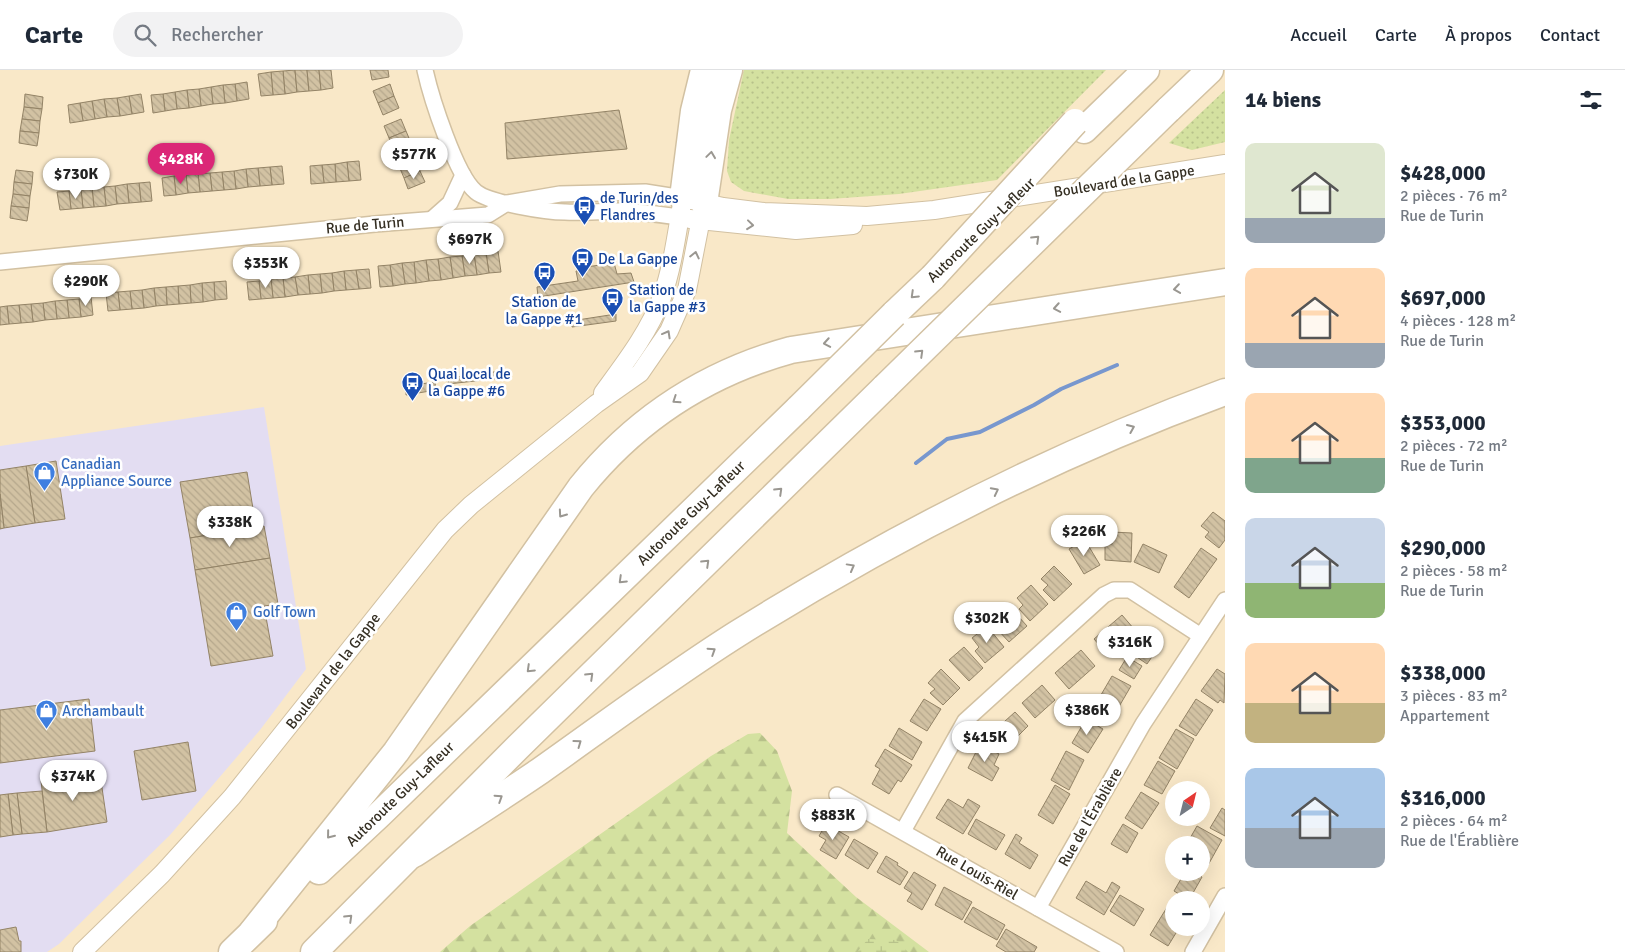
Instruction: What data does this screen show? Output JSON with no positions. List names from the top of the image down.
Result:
{
  "streets": {
    "highway": ["Autoroute Guy-Lafleur"],
    "street": [
      "Boulevard de la Gappe",
      "Rue de Turin",
      "Rue de l'Érablière",
      "Rue Louis-Riel"
    ]
  },
  "crossings": [
    ["Boulevard de la Gappe", "Rue de Turin"],
    ["Rue de l'Érablière", "Rue Louis-Riel"]
  ],
  "places": {
    "bus stop": [
      "de Turin/des Flandres",
      "De La Gappe",
      "Station de la Gappe #1",
      "Station de la Gappe #3",
      "Quai local de la Gappe #6"
    ],
    "shop": ["Canadian Appliance Source", "Golf Town", "Archambault"]
  },
  "north": "top right",
  "page": {
    "header": "Carte",
    "search": "Rechercher",
    "nav": [
      "Accueil",
      "Carte",
      "À propos",
      "Contact"
    ],
    "heading": "14 biens",
    "list": [
      {
        "name": "$428,000",
        "note": "2 pièces · 76 m² · Rue de Turin"
      },
      {
        "name": "$697,000",
        "note": "4 pièces · 128 m² · Rue de Turin"
      },
      {
        "name": "$353,000",
        "note": "2 pièces · 72 m² · Rue de Turin"
      },
      {
        "name": "$290,000",
        "note": "2 pièces · 58 m² · Rue de Turin"
      },
      {
        "name": "$338,000",
        "note": "3 pièces · 83 m² · Appartement"
      },
      {
        "name": "$316,000",
        "note": "2 pièces · 64 m² · Rue de l'Érablière"
      }
    ],
    "price": [
      "$577K",
      "$428K",
      "$730K",
      "$697K",
      "$353K",
      "$290K",
      "$338K",
      "$226K",
      "$302K",
      "$316K",
      "$386K",
      "$415K",
      "$374K",
      "$883K"
    ],
    "map_buttons": ["+", "−"]
  }
}
